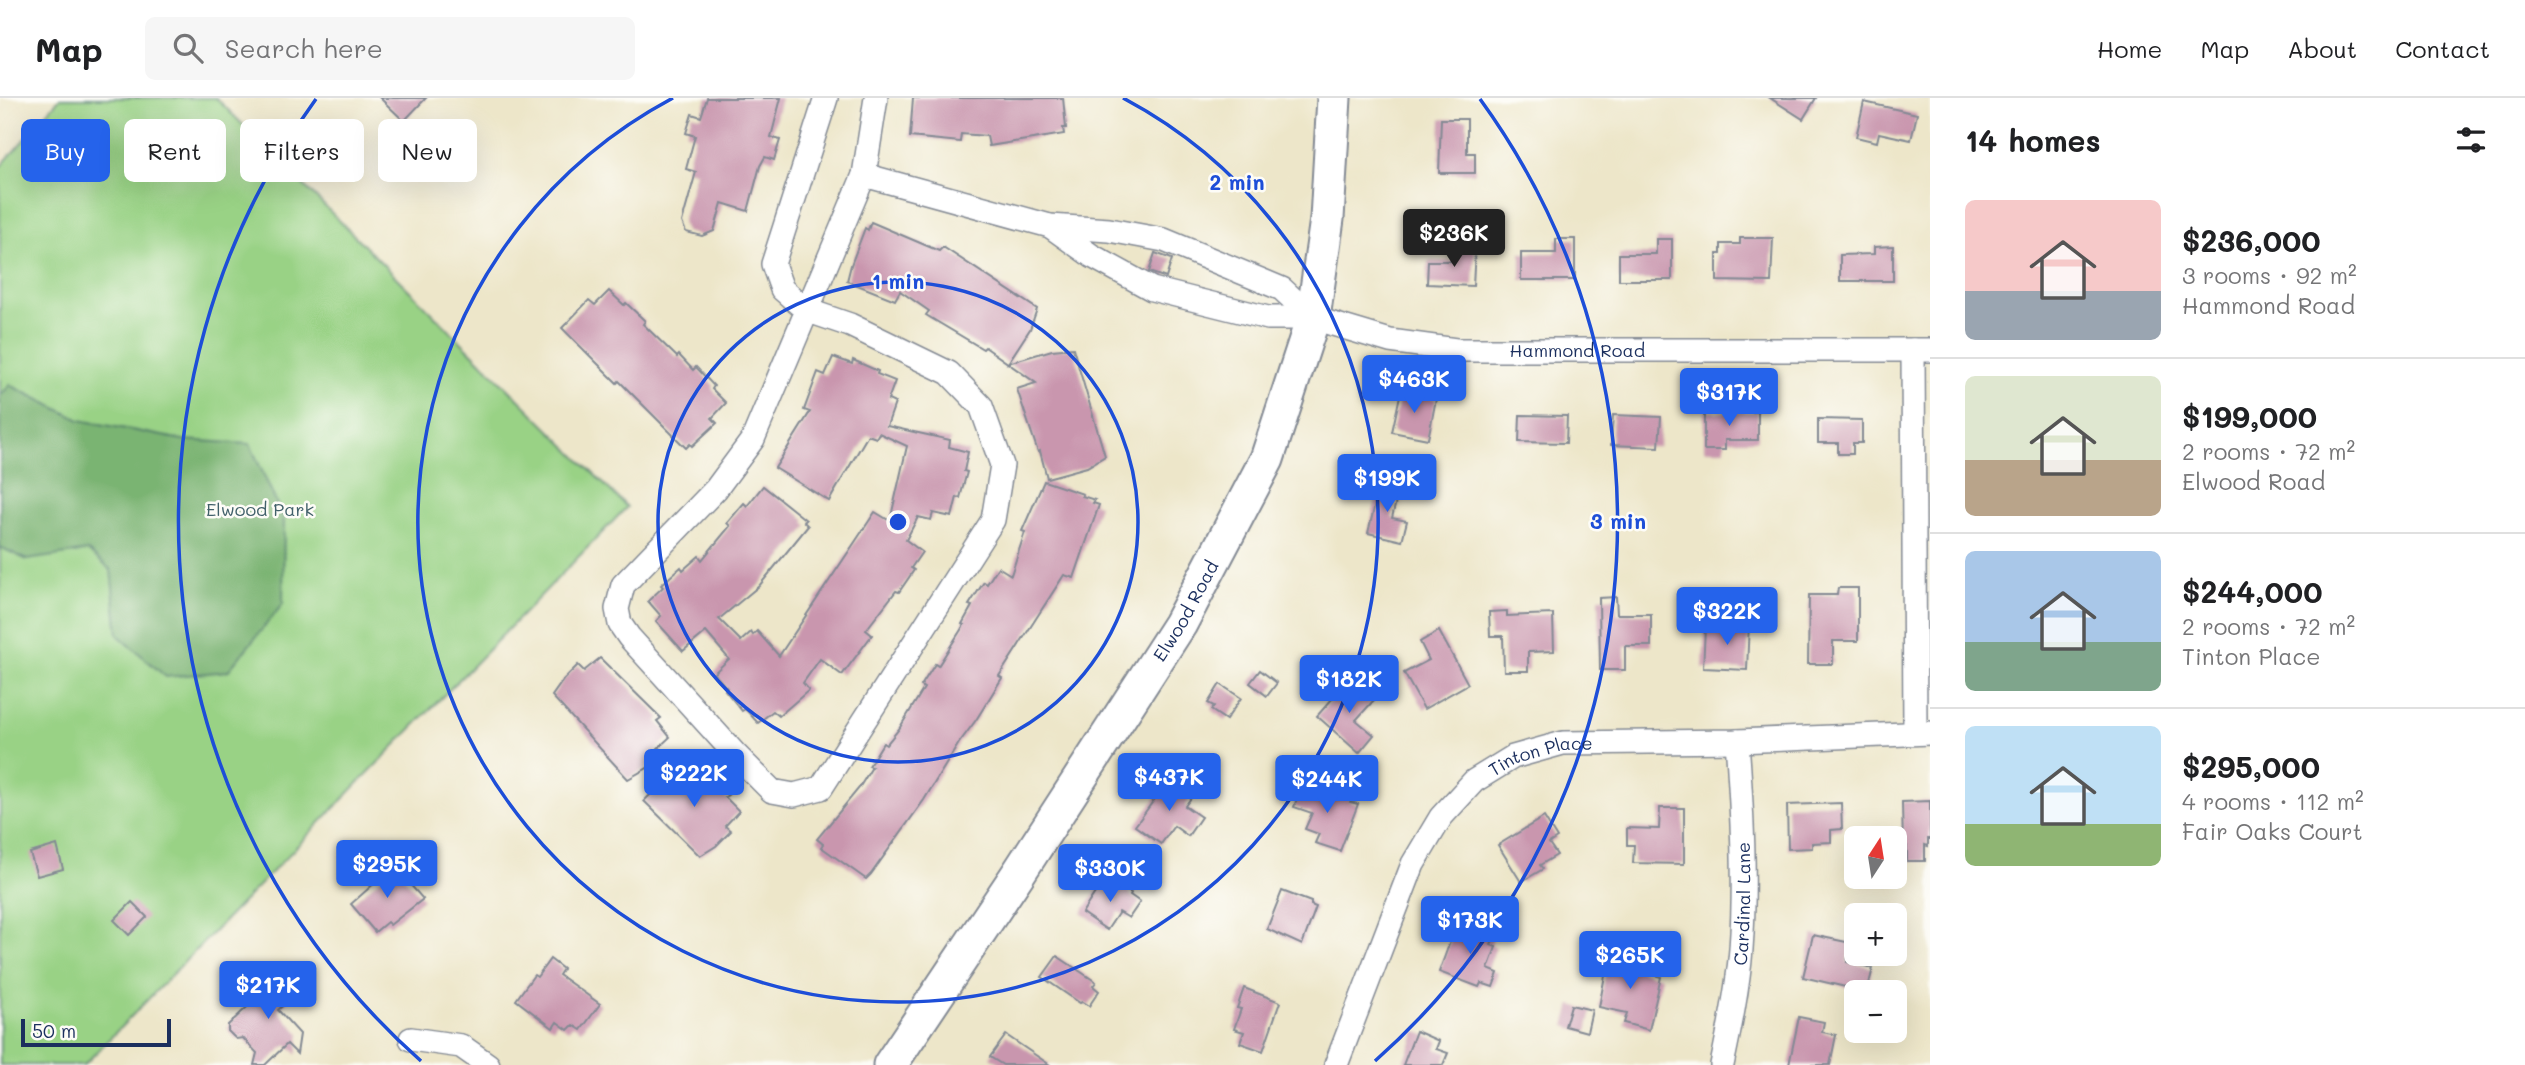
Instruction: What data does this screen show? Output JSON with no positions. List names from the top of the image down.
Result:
{
  "streets": {
    "main road": ["Elwood Road"],
    "street": ["Hammond Road", "Tinton Place", "Cardinal Lane"]
  },
  "crossings": [
    ["Hammond Road", "Elwood Road"],
    ["Tinton Place", "Cardinal Lane"]
  ],
  "parks": ["Elwood Park"],
  "scale_bar": "50 m",
  "north": "top",
  "page": {
    "header": "Map",
    "search": "Search here",
    "nav": [
      "Home",
      "Map",
      "About",
      "Contact"
    ],
    "heading": "14 homes",
    "chip": [
      "Buy",
      "Rent",
      "Filters",
      "New"
    ],
    "list": [
      {
        "name": "$236,000",
        "note": "3 rooms · 92 m² · Hammond Road"
      },
      {
        "name": "$199,000",
        "note": "2 rooms · 72 m² · Elwood Road"
      },
      {
        "name": "$244,000",
        "note": "2 rooms · 72 m² · Tinton Place"
      },
      {
        "name": "$295,000",
        "note": "4 rooms · 112 m² · Fair Oaks Court"
      }
    ],
    "price": [
      "$236K",
      "$463K",
      "$317K",
      "$199K",
      "$322K",
      "$182K",
      "$222K",
      "$437K",
      "$244K",
      "$295K",
      "$330K",
      "$173K",
      "$265K",
      "$217K"
    ],
    "map_buttons": ["+", "−"],
    "scale": "50 m"
  },
  "rings": ["2 min", "1 min", "3 min"]
}
